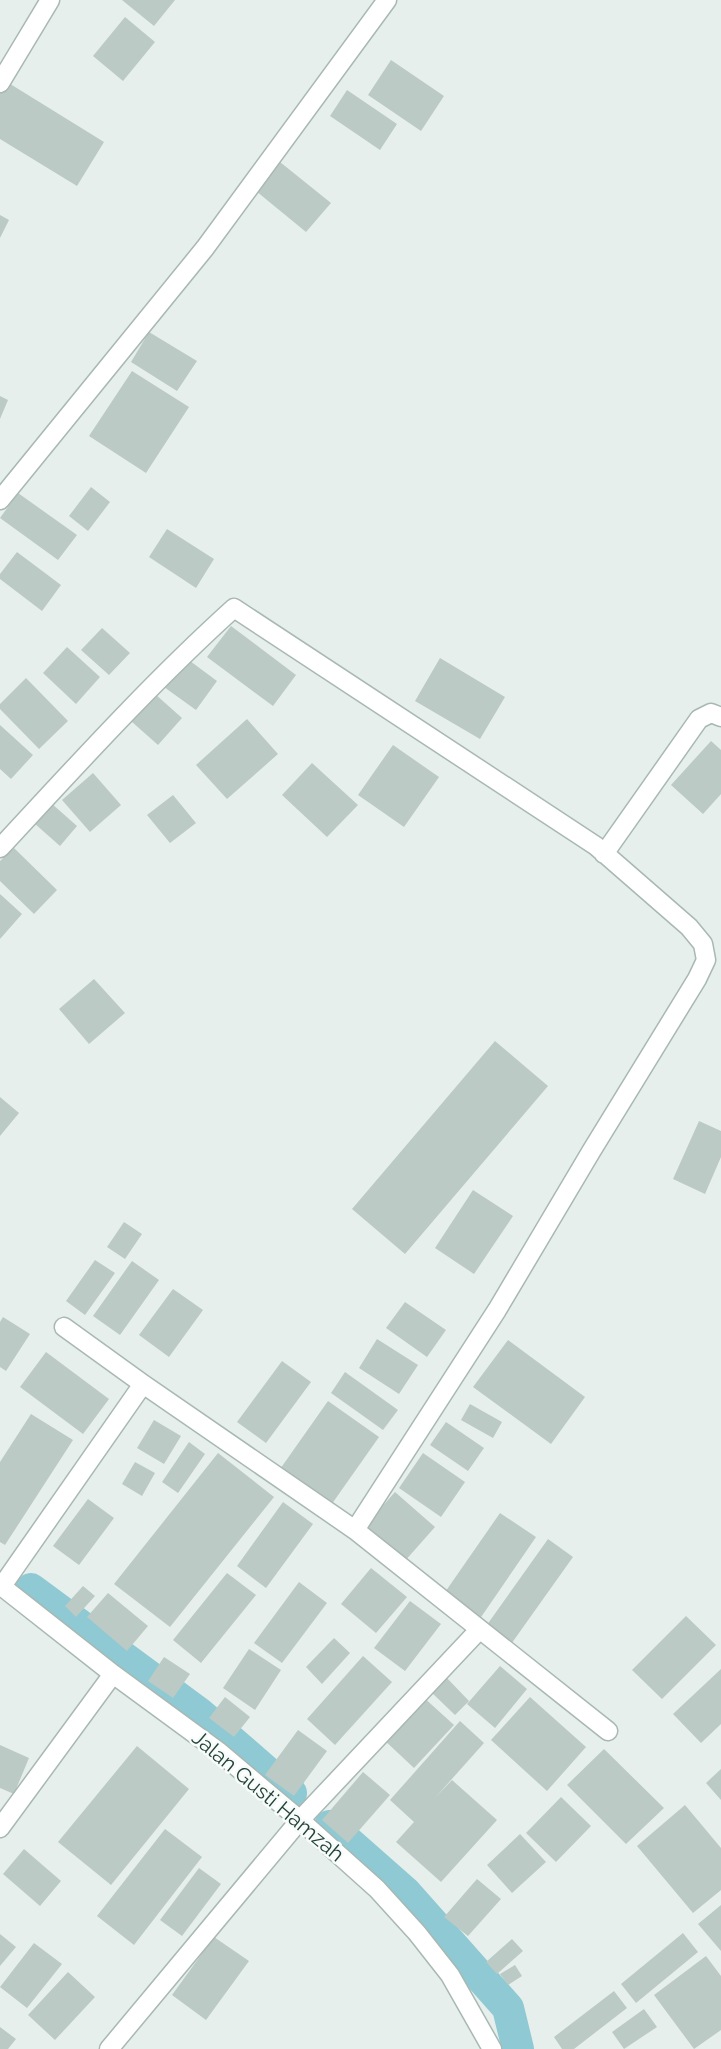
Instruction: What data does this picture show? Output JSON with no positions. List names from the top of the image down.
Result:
{
  "streets": {
    "street": ["Jalan Gusti Hamzah"]
  }
}
